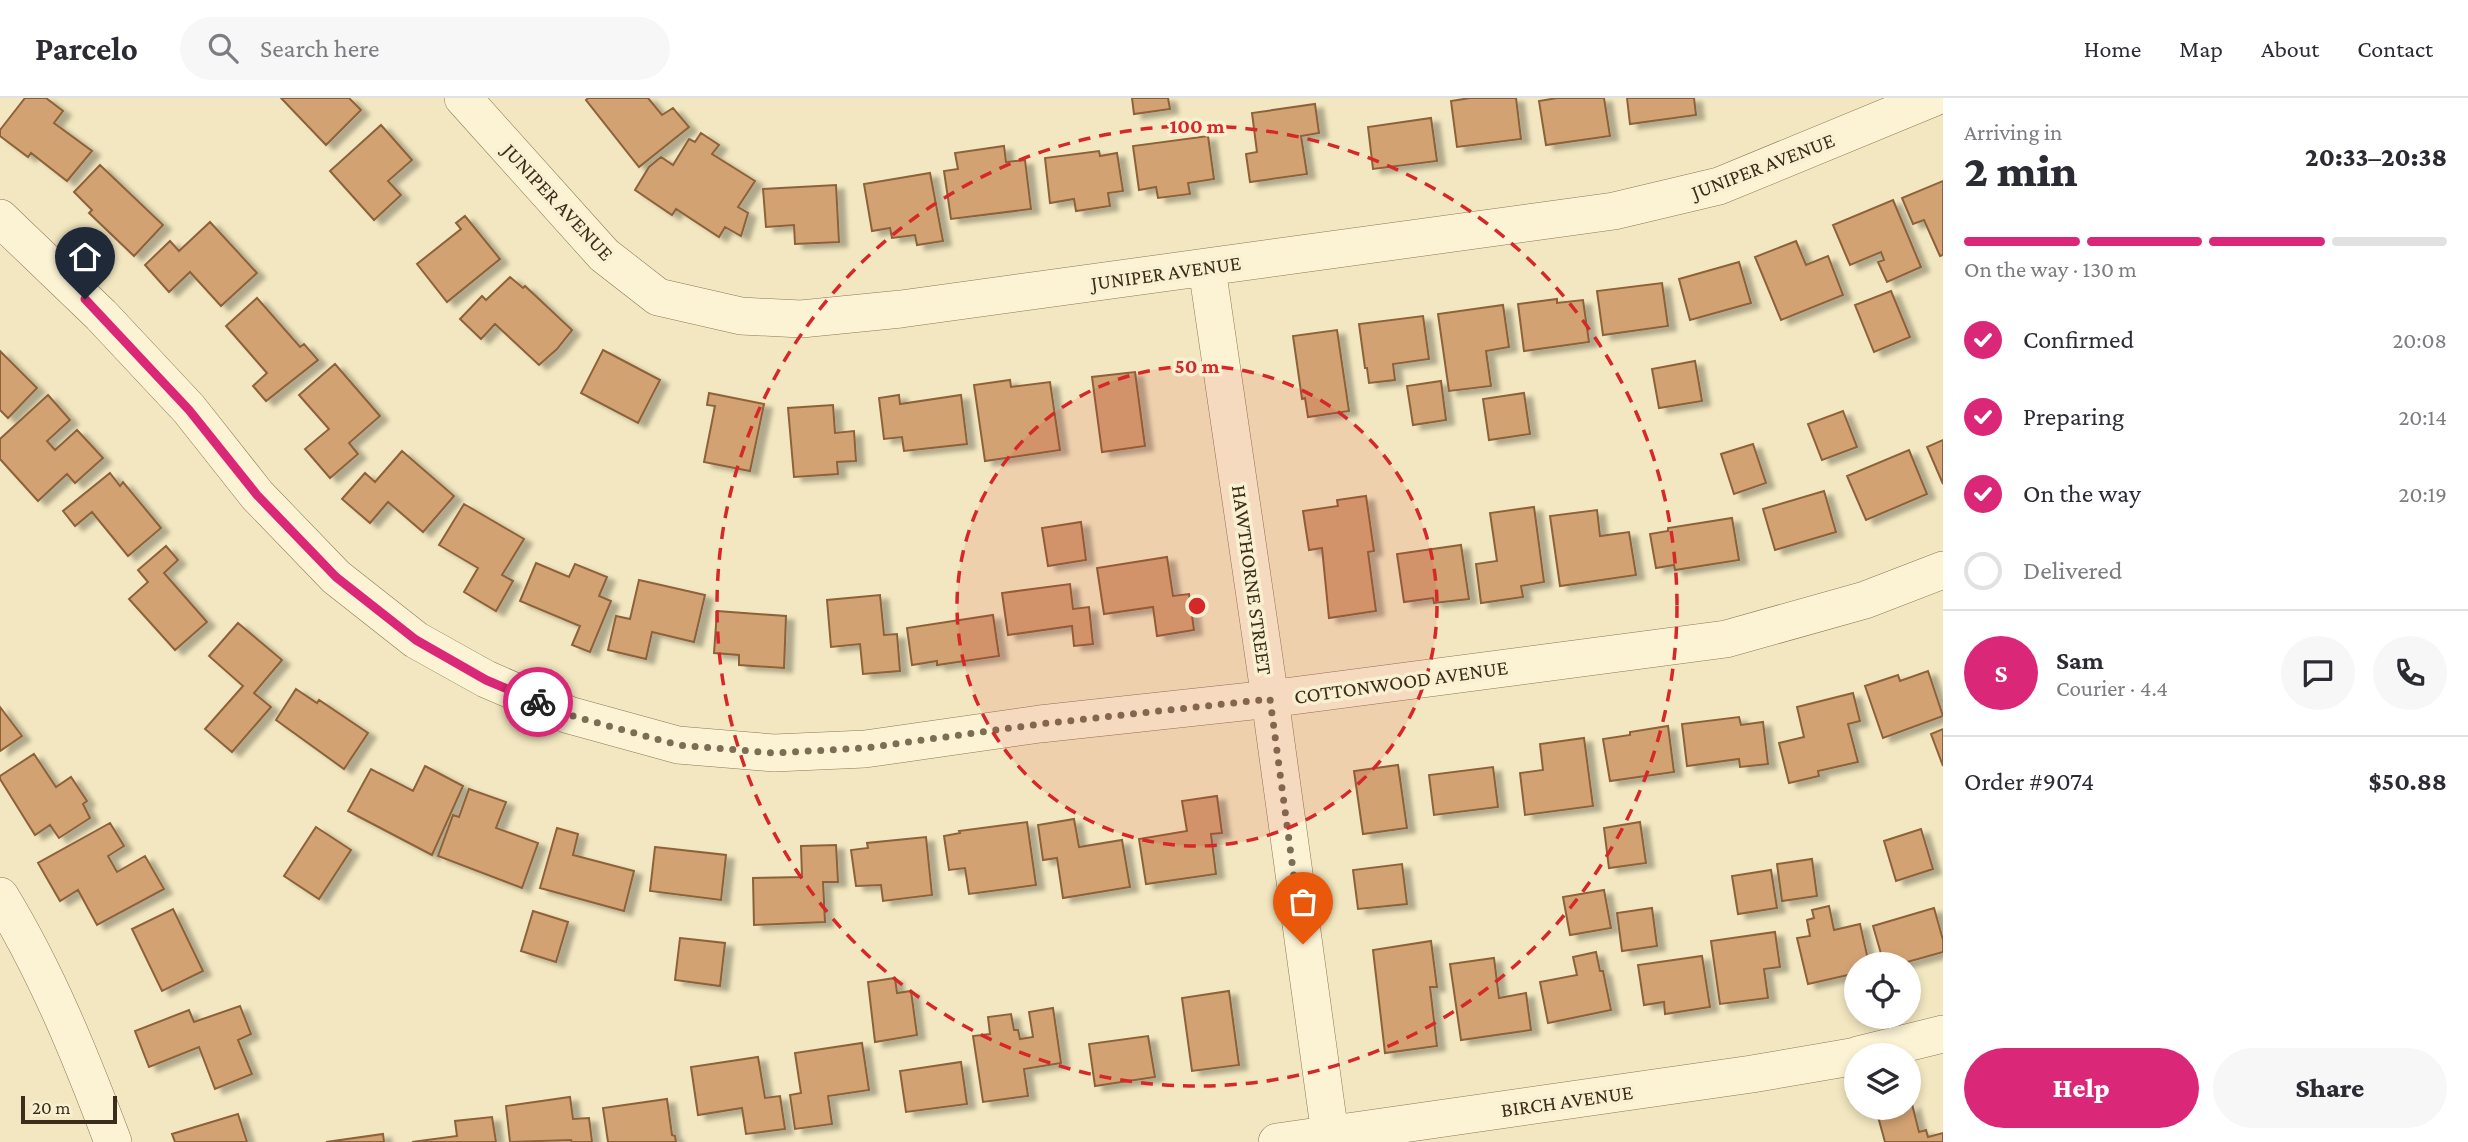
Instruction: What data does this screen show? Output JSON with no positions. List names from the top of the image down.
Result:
{
  "streets": {
    "street": [
      "JUNIPER AVENUE",
      "HAWTHORNE STREET",
      "COTTONWOOD AVENUE",
      "BIRCH AVENUE"
    ]
  },
  "crossings": [
    ["JUNIPER AVENUE", "HAWTHORNE STREET"],
    ["HAWTHORNE STREET", "COTTONWOOD AVENUE"],
    ["HAWTHORNE STREET", "BIRCH AVENUE"]
  ],
  "scale_bar": "20 m",
  "page": {
    "header": "Parcelo",
    "search": "Search here",
    "nav": [
      "Home",
      "Map",
      "About",
      "Contact"
    ],
    "heading": ["2 min", "Arriving in", "20:33–20:38"],
    "panel": [
      "Sam",
      "Courier · 4.4",
      "Order #9074",
      "$50.88"
    ],
    "bar": "On the way · 130 m",
    "list": [
      ["Confirmed", "20:08"],
      ["Preparing", "20:14"],
      ["On the way", "20:19"],
      "Delivered"
    ],
    "round": "S",
    "buttons": ["Help", "Share"],
    "scale": "20 m"
  },
  "rings": ["100 m", "50 m"]
}
